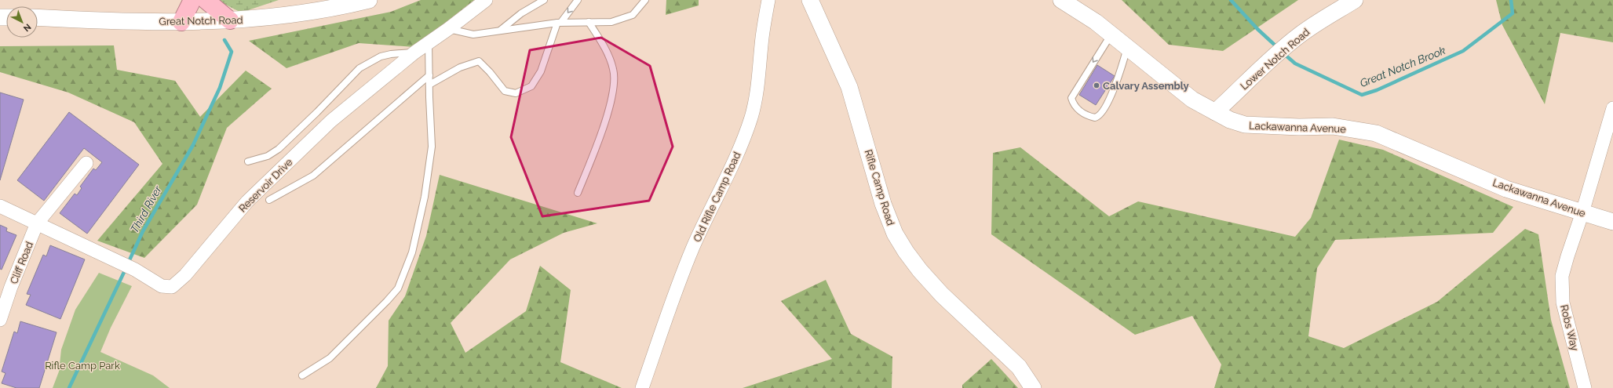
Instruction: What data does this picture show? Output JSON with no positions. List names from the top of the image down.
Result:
{
  "streets": {
    "street": [
      "Great Notch Road",
      "Lower Notch Road",
      "Lackawanna Avenue",
      "Reservoir Drive",
      "Rifle Camp Road",
      "Old Rifle Camp Road",
      "Cliff Road",
      "Robs Way"
    ]
  },
  "crossings": [
    ["Lower Notch Road", "Lackawanna Avenue"],
    ["Lackawanna Avenue", "Robs Way"],
    ["Reservoir Drive", "Cliff Road"]
  ],
  "water": ["Great Notch Brook", "Third River"],
  "parks": ["Rifle Camp Park"],
  "places": ["Calvary Assembly"],
  "north": "bottom right"
}
